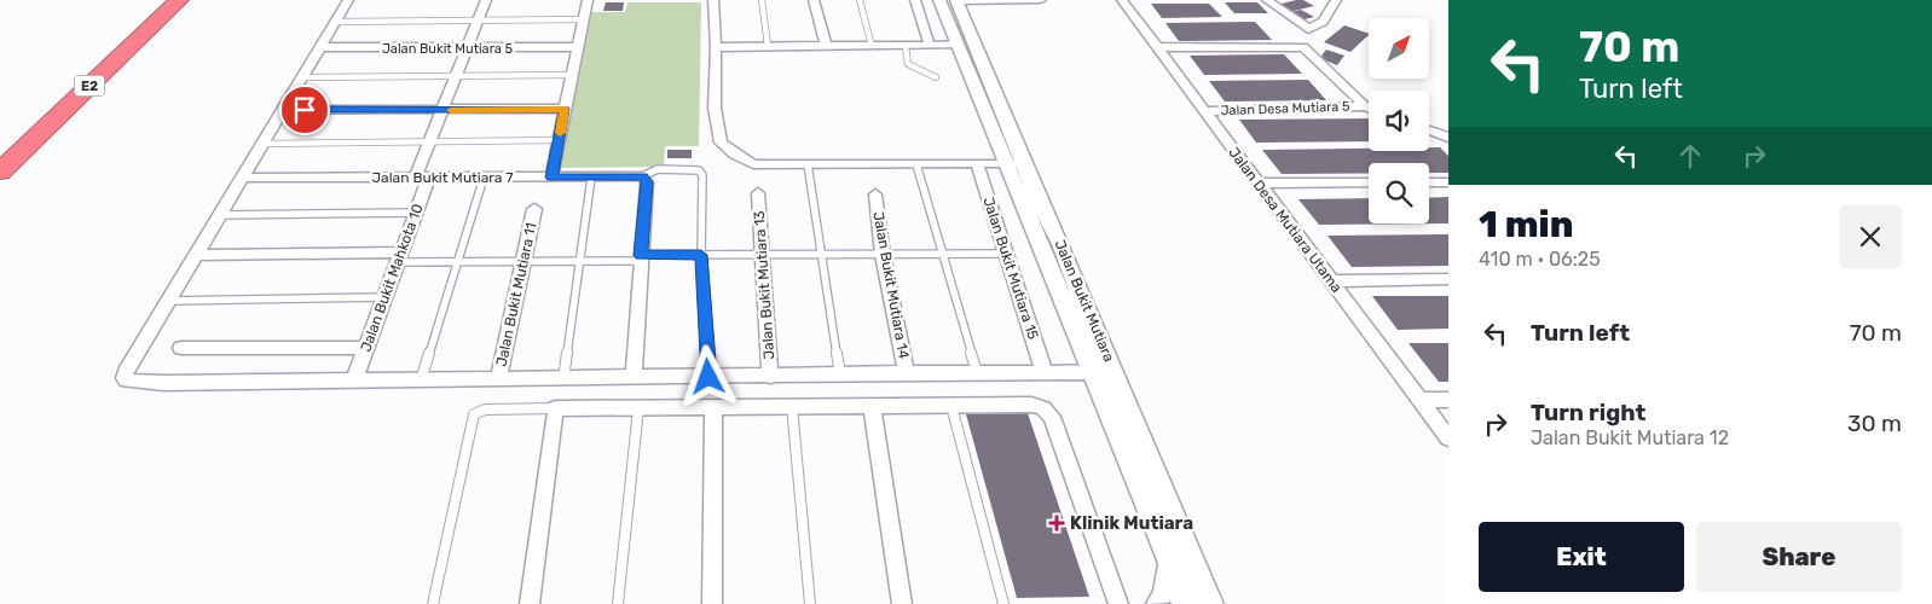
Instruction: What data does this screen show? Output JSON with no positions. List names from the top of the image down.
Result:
{
  "streets": {
    "highway": ["E2"],
    "street": [
      "Jalan Bukit Mutiara 5",
      "Jalan Desa Mutiara 5",
      "Jalan Bukit Mutiara 7",
      "Jalan Desa Mutiara Utama",
      "Jalan Bukit Mutiara 15",
      "Jalan Bukit Mahkota 10",
      "Jalan Bukit Mutiara 13",
      "Jalan Bukit Mutiara 14",
      "Jalan Bukit Mutiara 11",
      "Jalan Bukit Mutiara"
    ]
  },
  "crossings": [
    ["Jalan Bukit Mutiara 5", "Jalan Bukit Mahkota 10"],
    ["Jalan Desa Mutiara 5", "Jalan Desa Mutiara Utama"],
    ["Jalan Bukit Mutiara 7", "Jalan Bukit Mahkota 10"]
  ],
  "places": {
    "health": ["Klinik Mutiara"]
  },
  "north": "top right",
  "page": {
    "turn": ["70 m", "Turn left"],
    "heading": ["1 min", "410 m · 06:25"],
    "list": [
      {
        "name": "Turn left",
        "value": "70 m"
      },
      {
        "name": "Turn right",
        "note": "Jalan Bukit Mutiara 12",
        "value": "30 m"
      }
    ],
    "buttons": ["Exit", "Share"]
  }
}
